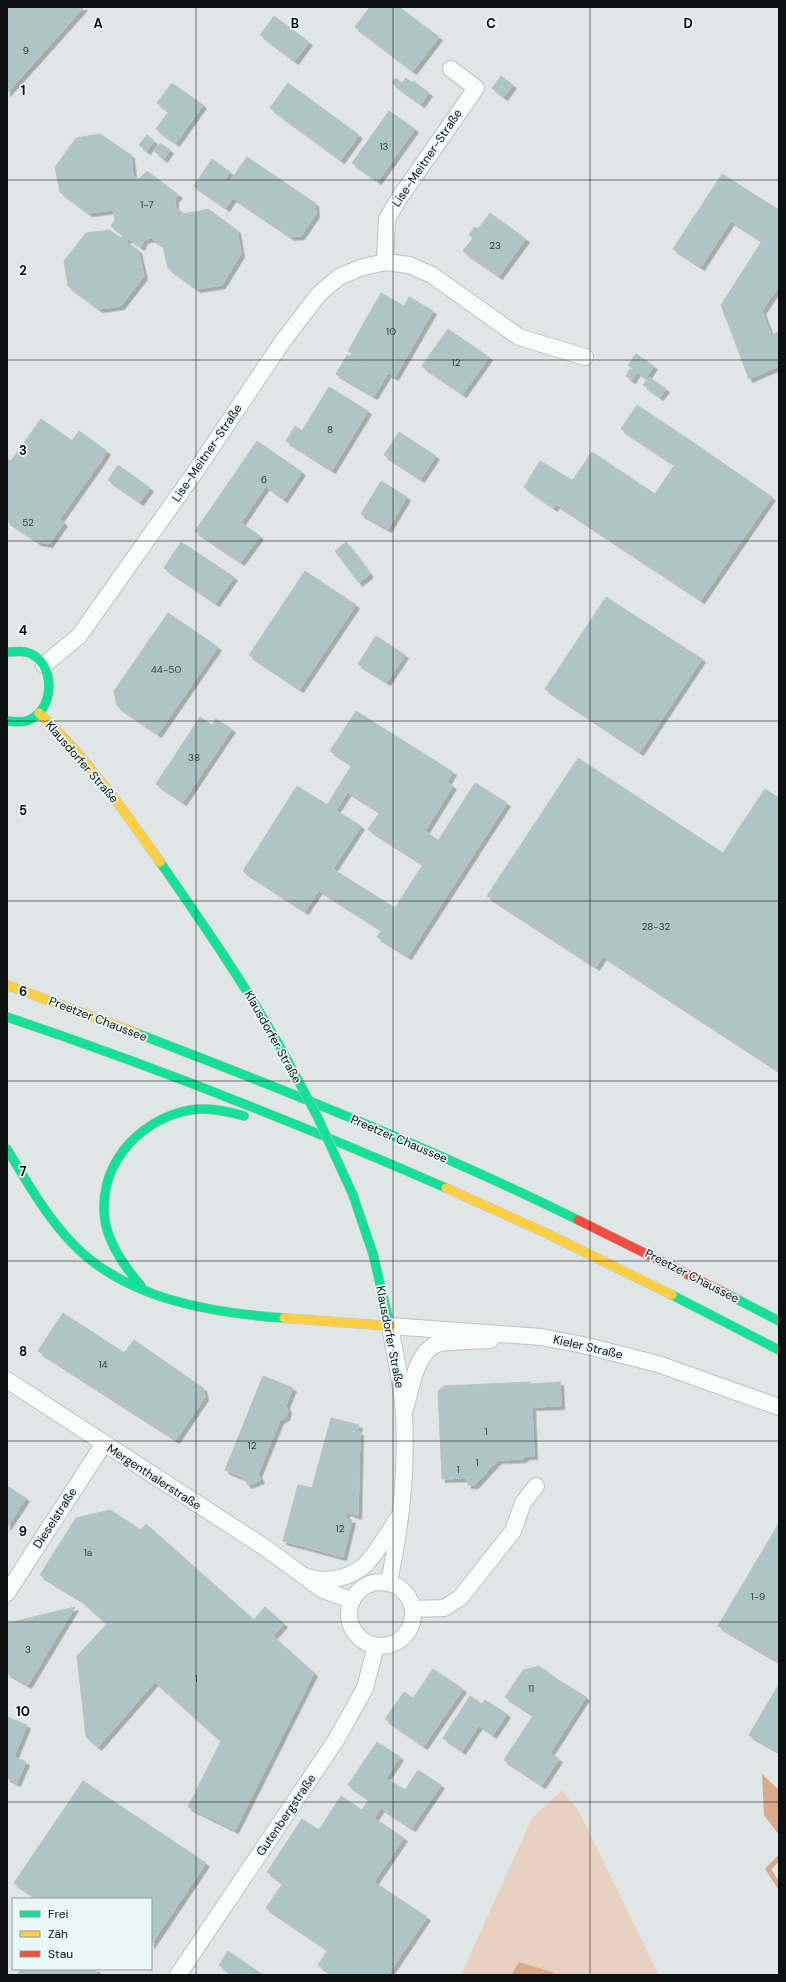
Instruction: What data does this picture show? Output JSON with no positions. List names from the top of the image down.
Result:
{
  "streets": {
    "main road": ["Klausdorfer Straße", "Preetzer Chaussee"],
    "street": [
      "Lise-Meitner-Straße",
      "Kieler Straße",
      "Mergenthalerstraße",
      "Dieselstraße",
      "Gutenbergstraße"
    ]
  },
  "crossings": [
    ["Klausdorfer Straße", "Kieler Straße"],
    ["Klausdorfer Straße", "Mergenthalerstraße"],
    ["Klausdorfer Straße", "Gutenbergstraße"],
    ["Mergenthalerstraße", "Dieselstraße"],
    ["Mergenthalerstraße", "Gutenbergstraße"]
  ],
  "house_numbers": [
    "9",
    "13",
    "1-7",
    "23",
    "10",
    "12",
    "8",
    "6",
    "52",
    "44-50",
    "38",
    "28-32",
    "14",
    "1",
    "12",
    "1",
    "1",
    "12",
    "1a",
    "1-9",
    "3",
    "1",
    "11"
  ],
  "legend": ["Frei", "Zäh", "Stau"],
  "grid": {
    "columns": [
      "A",
      "B",
      "C",
      "D"
    ],
    "rows": [
      "1",
      "2",
      "3",
      "4",
      "5",
      "6",
      "7",
      "8",
      "9",
      "10"
    ]
  }
}
